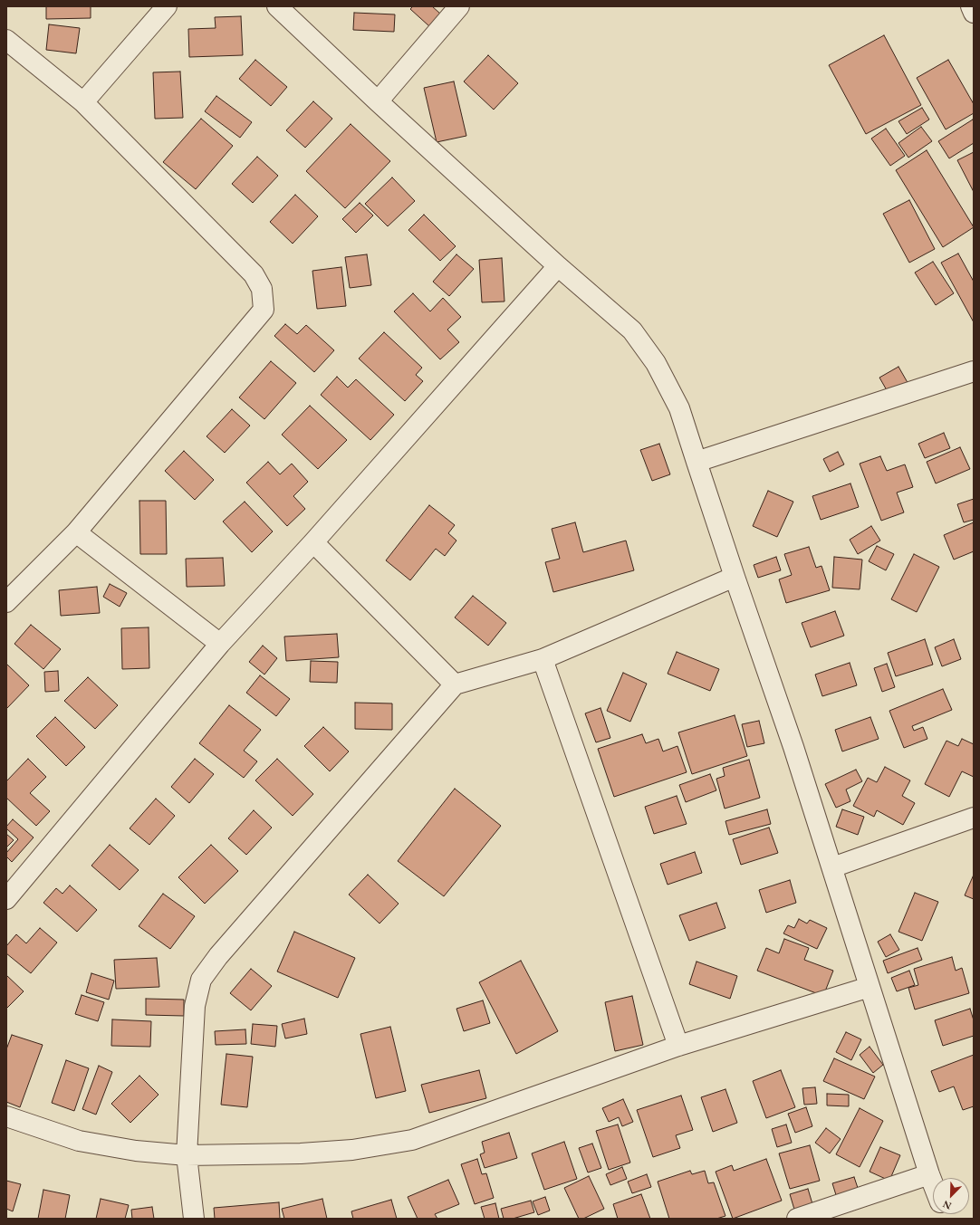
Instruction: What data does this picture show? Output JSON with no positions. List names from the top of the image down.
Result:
{
  "north": "bottom left"
}
